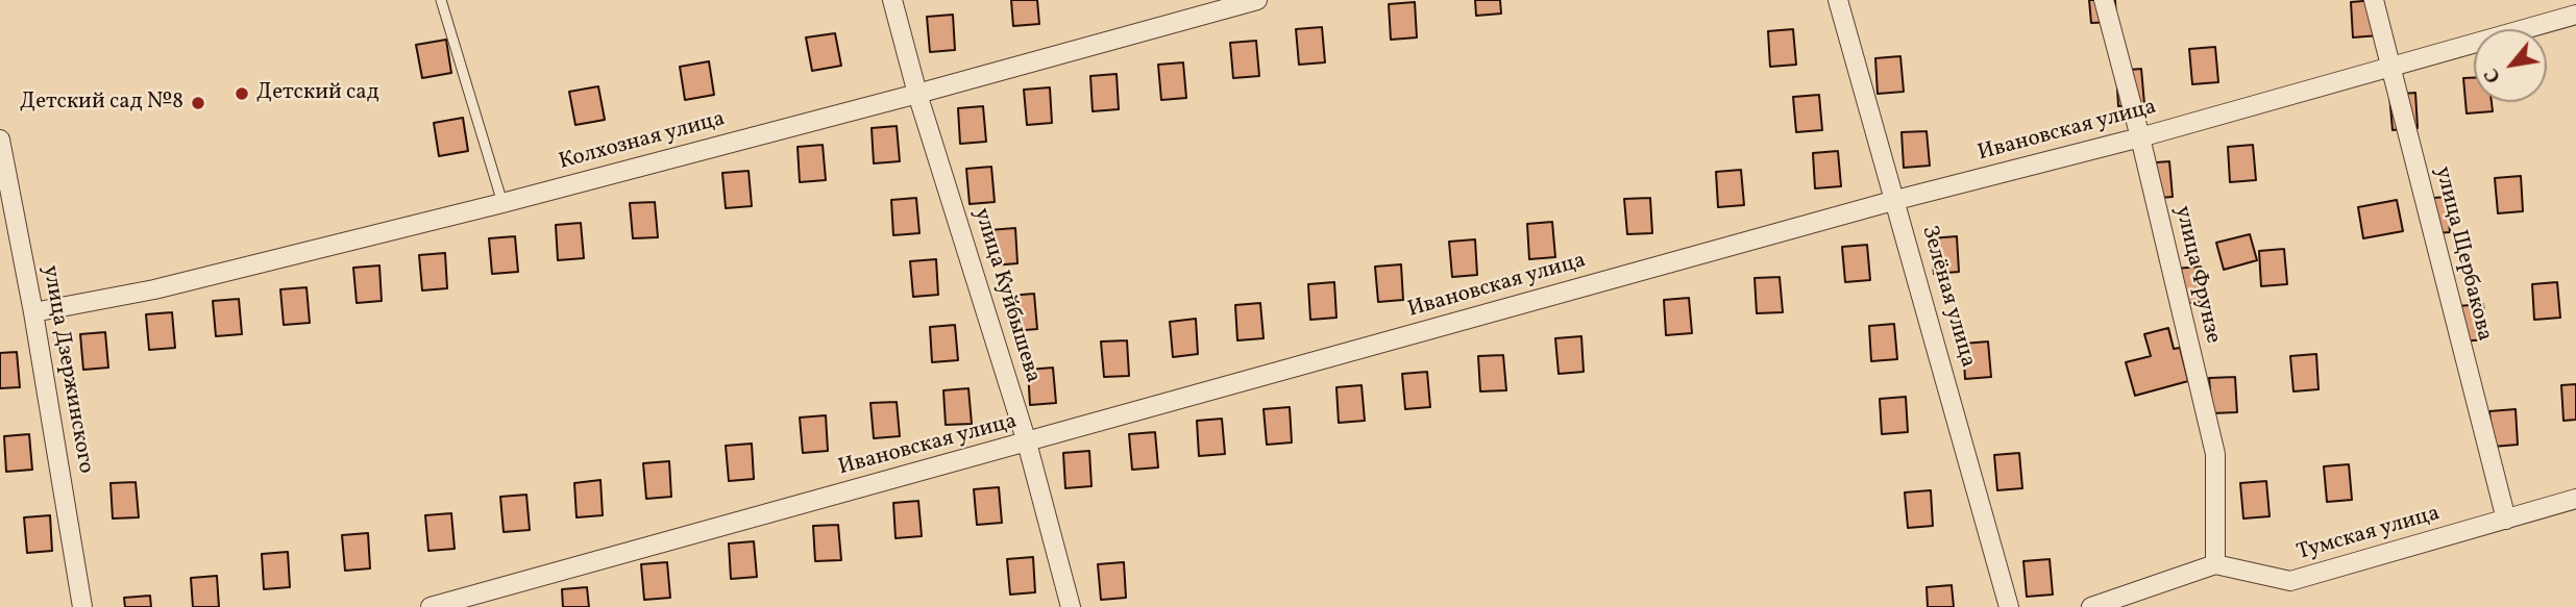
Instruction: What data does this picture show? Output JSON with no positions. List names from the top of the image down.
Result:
{
  "streets": {
    "street": [
      "Ивановская улица",
      "Колхозная улица",
      "улица Щербакова",
      "улица Фрунзе",
      "улица Куйбышева",
      "Зелёная улица",
      "улица Дзержинского",
      "Тумская улица"
    ]
  },
  "crossings": [
    ["Ивановская улица", "улица Щербакова"],
    ["Ивановская улица", "улица Фрунзе"],
    ["Ивановская улица", "улица Куйбышева"],
    ["Ивановская улица", "Зелёная улица"],
    ["Колхозная улица", "улица Куйбышева"],
    ["Колхозная улица", "улица Дзержинского"],
    ["улица Щербакова", "Тумская улица"],
    ["улица Фрунзе", "Тумская улица"]
  ],
  "places": ["Детский сад", "Детский сад №8"],
  "north": "bottom left"
}
